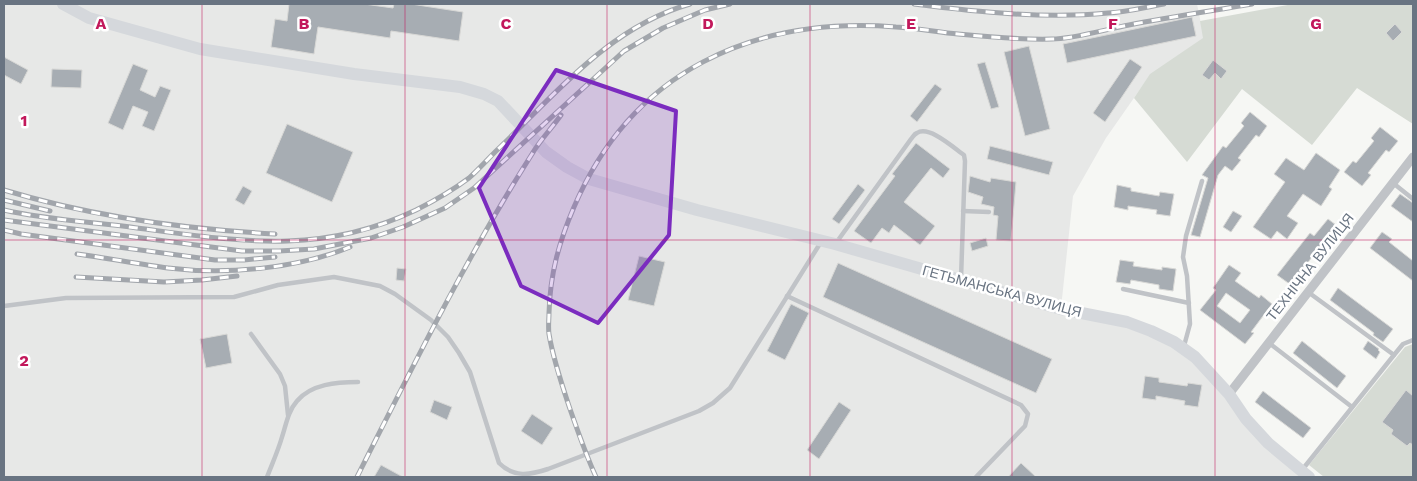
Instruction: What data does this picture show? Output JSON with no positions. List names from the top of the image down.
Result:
{
  "streets": {
    "street": ["ТЕХНІЧНА ВУЛИЦЯ", "ГЕТЬМАНСЬКА ВУЛИЦЯ"]
  },
  "crossings": [
    ["ТЕХНІЧНА ВУЛИЦЯ", "ГЕТЬМАНСЬКА ВУЛИЦЯ"]
  ],
  "grid": {
    "columns": [
      "A",
      "B",
      "C",
      "D",
      "E",
      "F",
      "G"
    ],
    "rows": ["1", "2"]
  }
}
